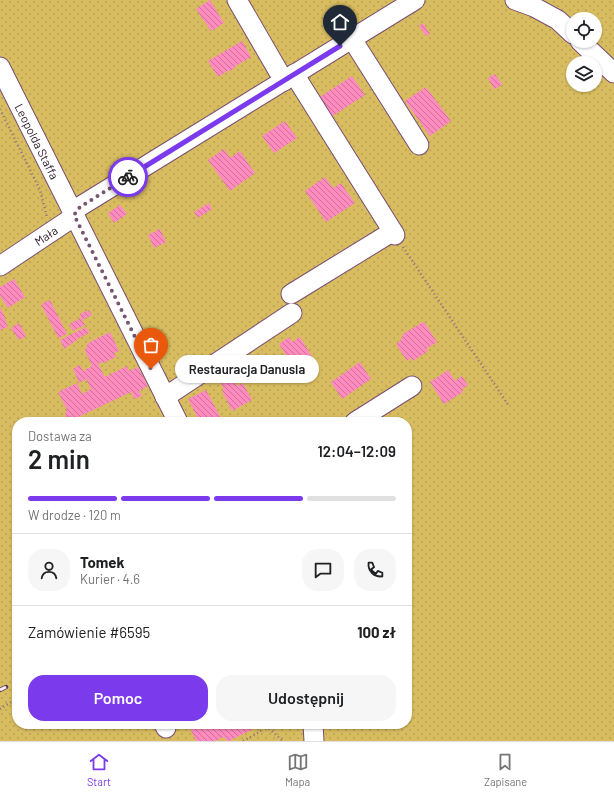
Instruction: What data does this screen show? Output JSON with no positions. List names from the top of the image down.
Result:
{
  "streets": {
    "street": ["Leopolda Staffa", "Mała"]
  },
  "crossings": [
    ["Leopolda Staffa", "Mała"]
  ],
  "places": ["Restauracja Danusia"],
  "page": {
    "bubble": "Restauracja Danusia",
    "heading": ["2 min", "Dostawa za", "12:04–12:09"],
    "panel": [
      "Tomek",
      "Kurier · 4.6",
      "Zamówienie #6595",
      "100 zł"
    ],
    "bar": "W drodze · 120 m",
    "buttons": ["Pomoc", "Udostępnij"],
    "tabs": ["Start", "Mapa", "Zapisane"]
  }
}
